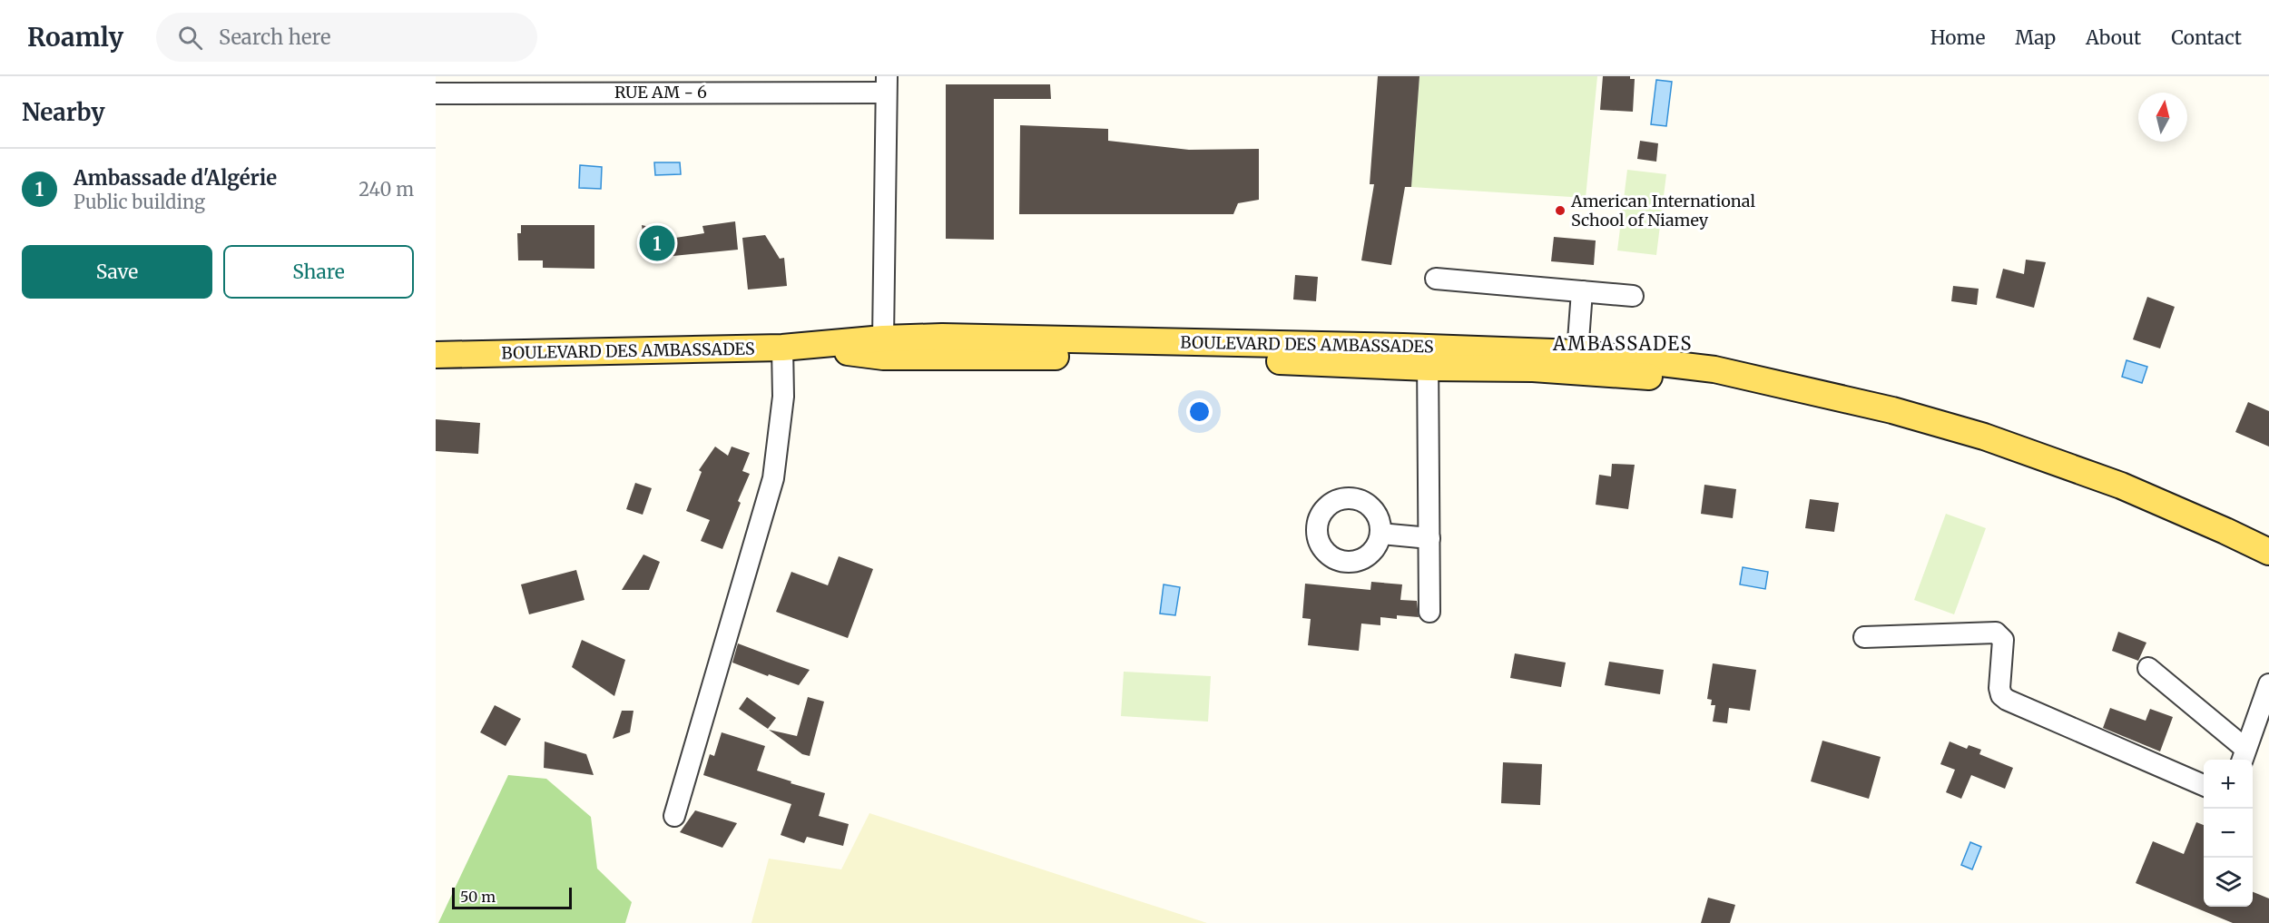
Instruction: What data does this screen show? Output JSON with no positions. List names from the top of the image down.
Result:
{
  "streets": {
    "main road": ["BOULEVARD DES AMBASSADES"],
    "street": ["RUE AM - 6"]
  },
  "districts": ["AMBASSADES"],
  "places": ["American International School of Niamey"],
  "scale_bar": "50 m",
  "north": "top",
  "page": {
    "header": "Roamly",
    "search": "Search here",
    "nav": [
      "Home",
      "Map",
      "About",
      "Contact"
    ],
    "heading": "Nearby",
    "list": [
      {
        "mark": "1",
        "name": "Ambassade d'Algérie",
        "note": "Public building",
        "value": "240 m"
      }
    ],
    "pins": "1",
    "buttons": ["Save", "Share"],
    "map_buttons": ["+", "−"],
    "scale": "50 m"
  }
}
